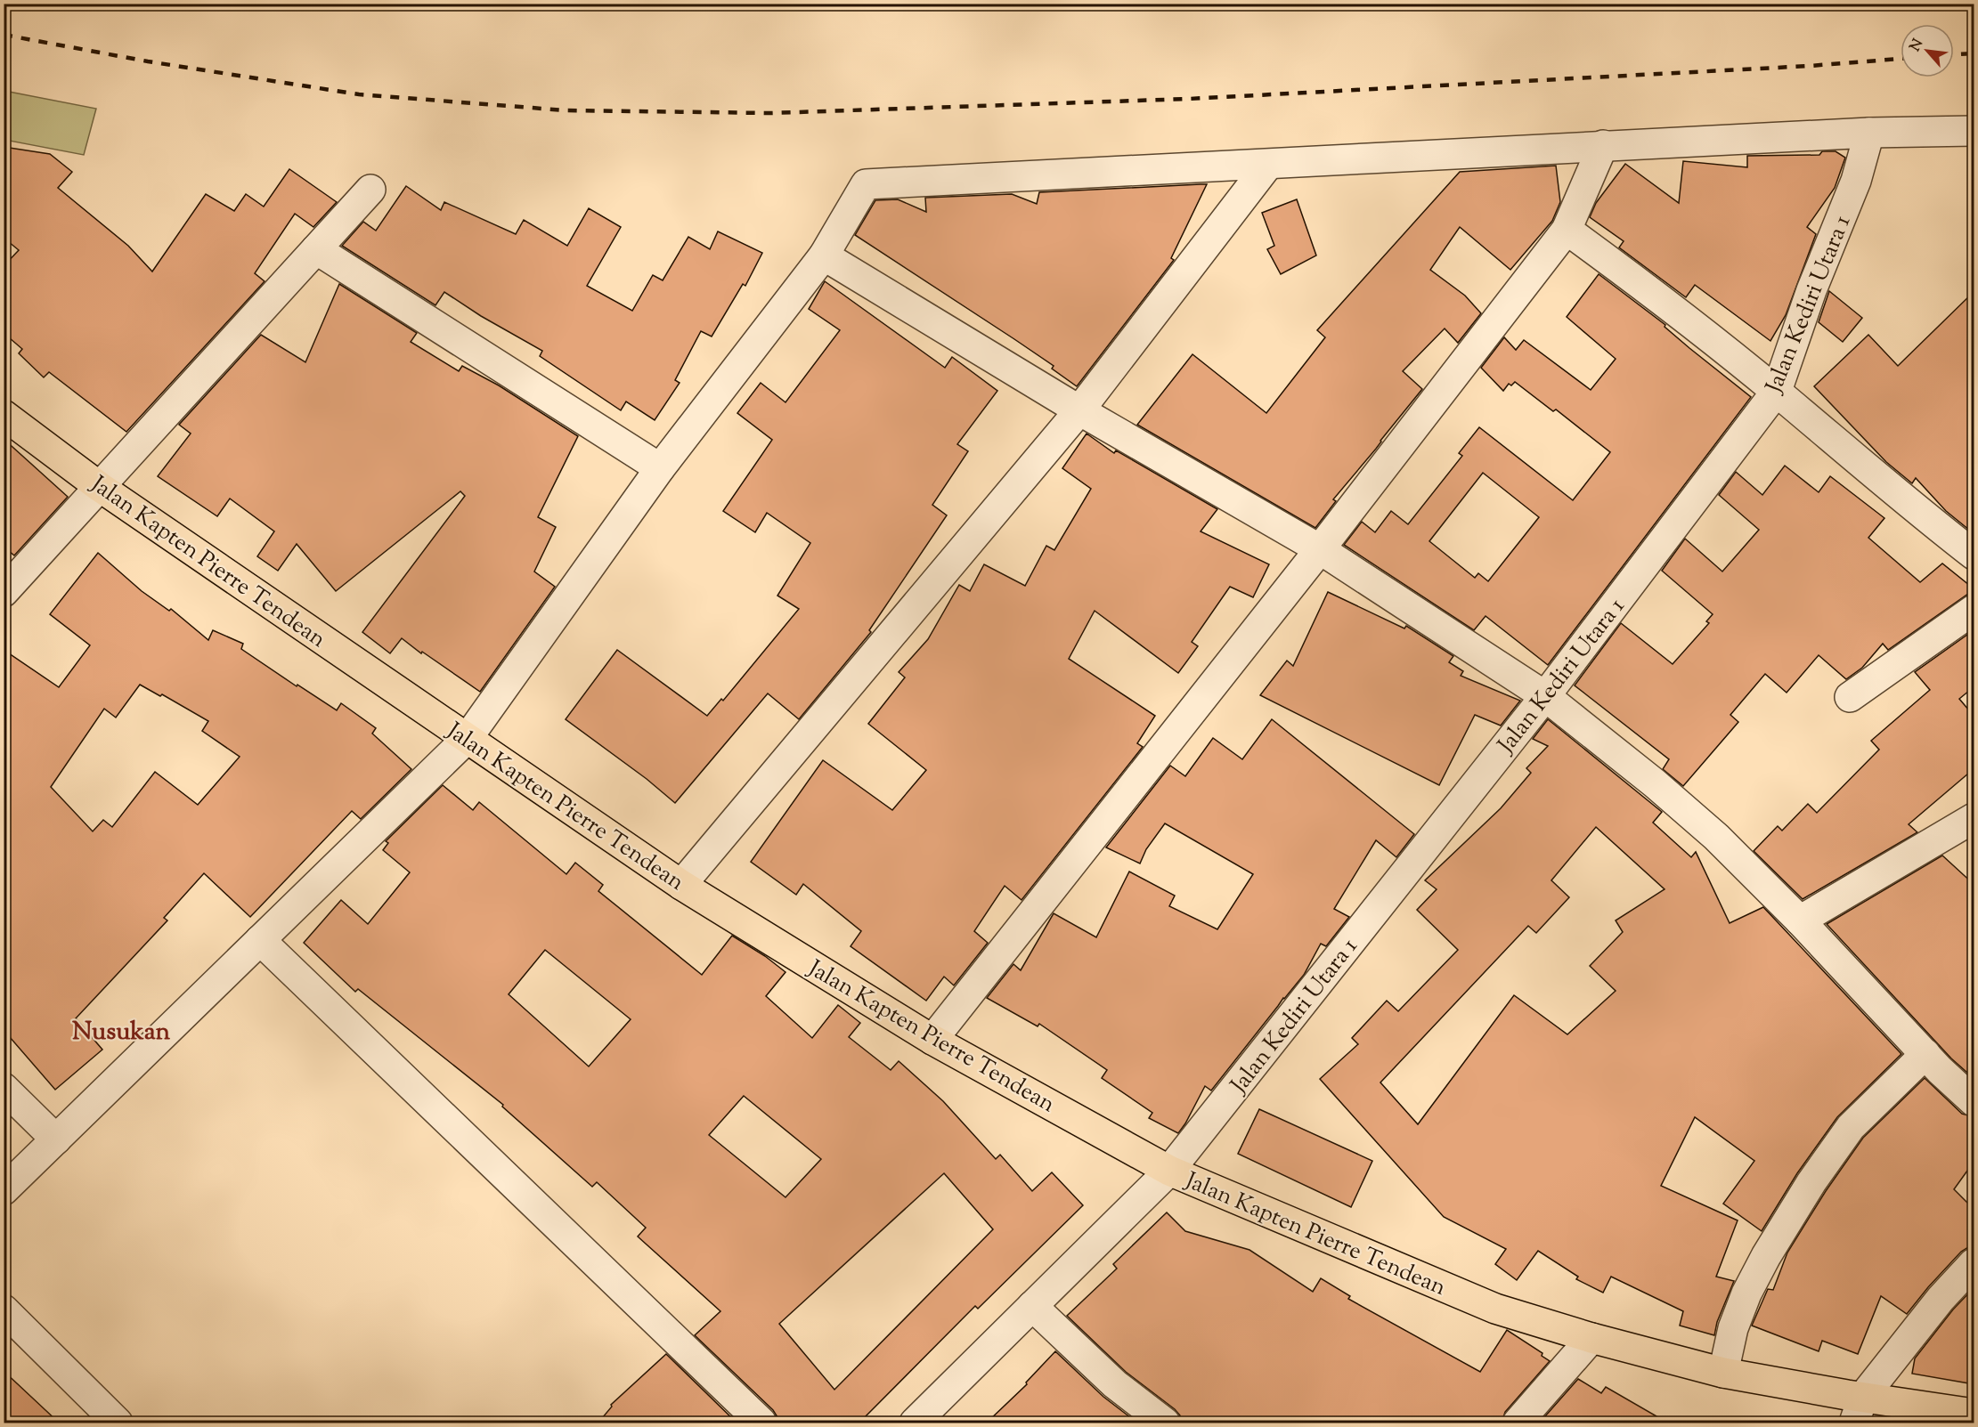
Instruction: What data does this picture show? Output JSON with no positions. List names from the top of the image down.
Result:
{
  "streets": {
    "highway": ["Jalan Kapten Pierre Tendean"],
    "street": ["Jalan Kediri Utara 1"]
  },
  "crossings": [
    ["Jalan Kediri Utara 1", "Jalan Kapten Pierre Tendean"]
  ],
  "districts": ["Nusukan"],
  "north": "top left"
}
